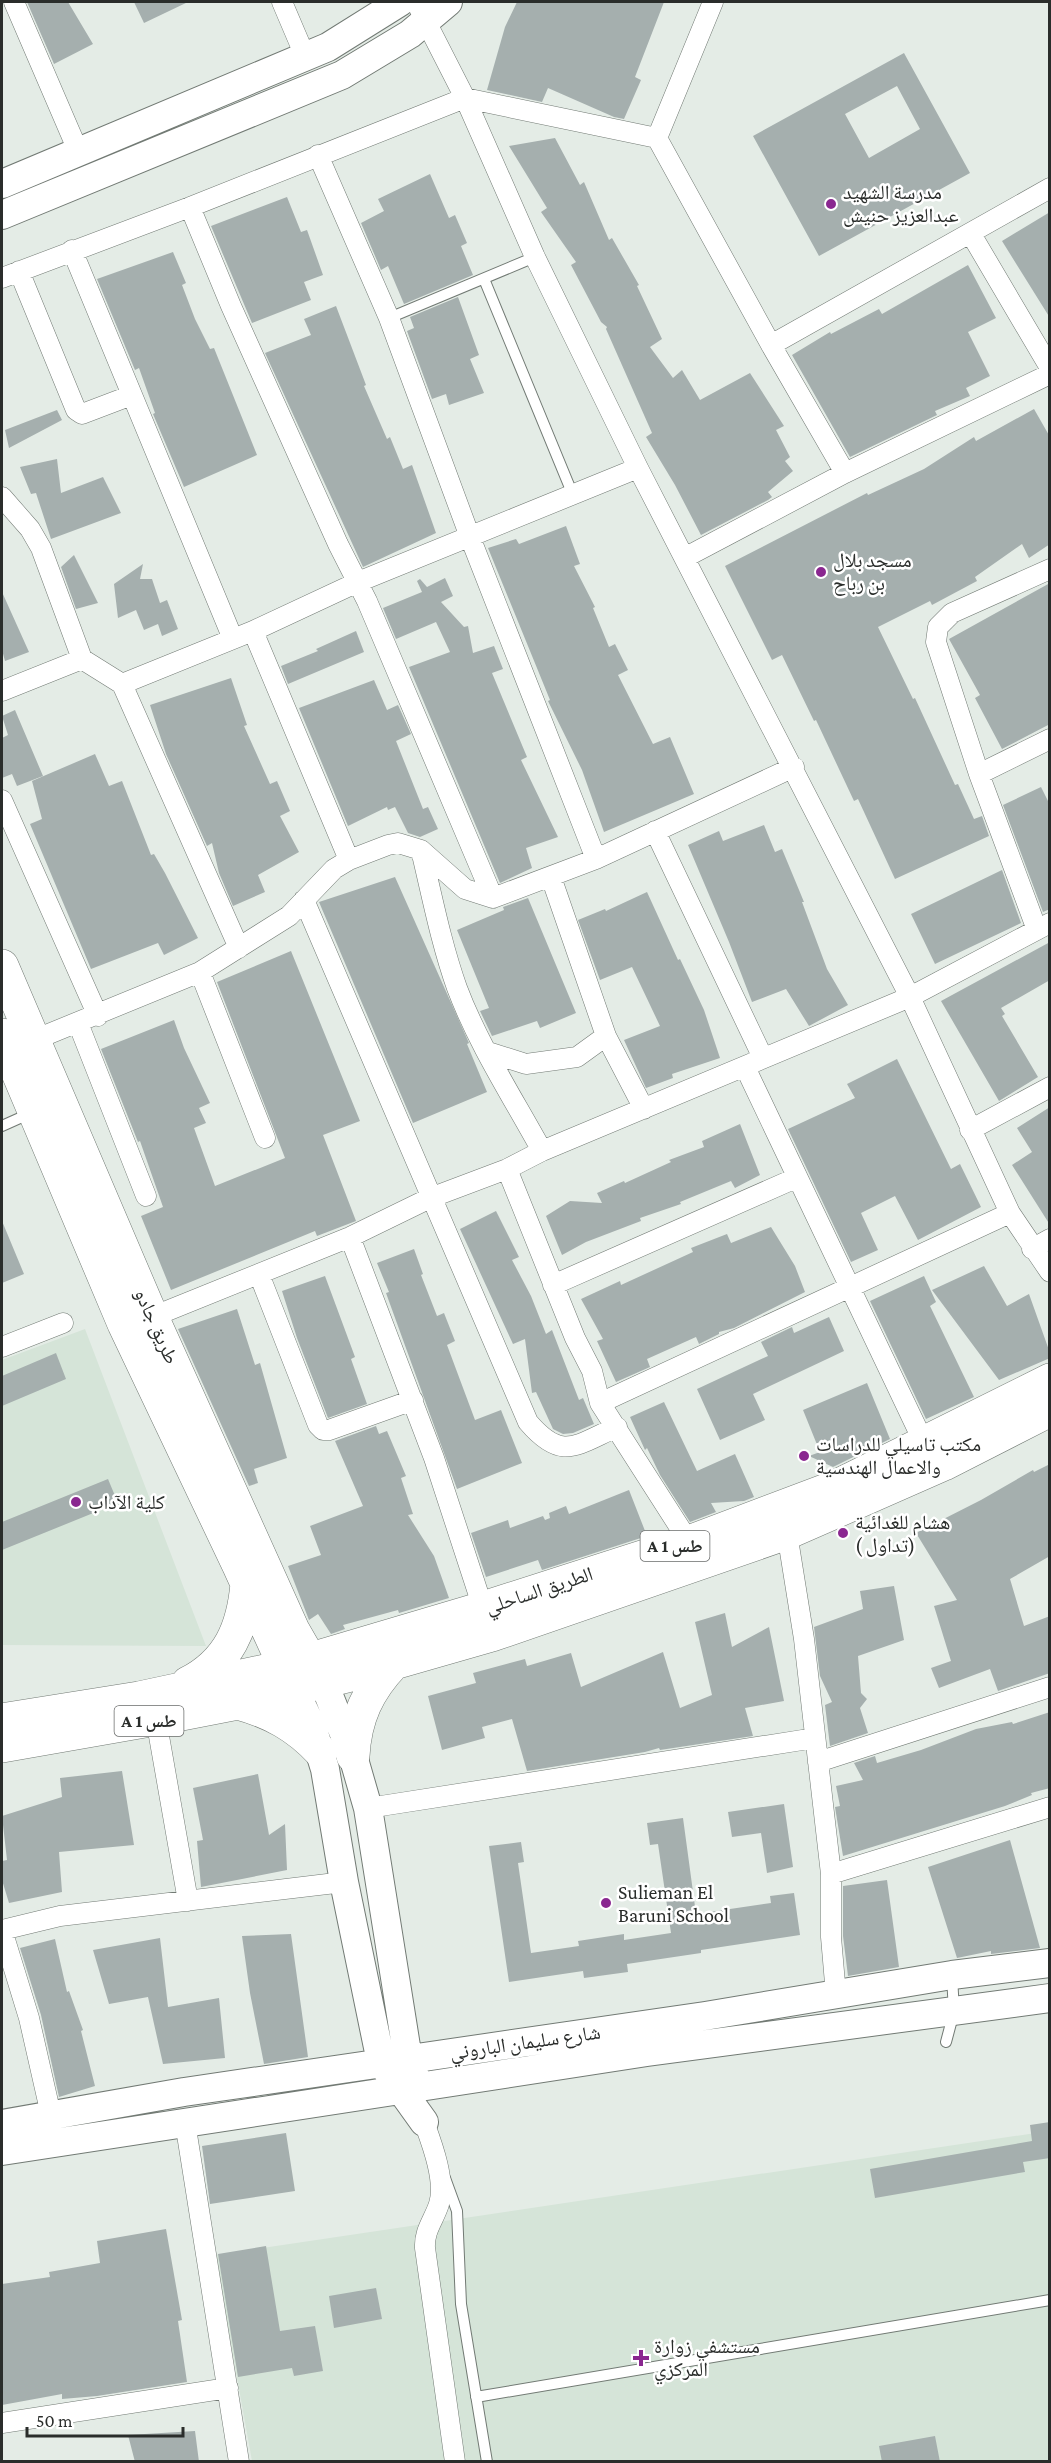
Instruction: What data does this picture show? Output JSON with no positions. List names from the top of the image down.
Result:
{
  "streets": {
    "highway": ["طريق جادو", "A 1 طس", "الطريق الساحلي"],
    "street": ["شارع سليمان الباروني"]
  },
  "crossings": [
    ["طريق جادو", "A 1 طس"],
    ["طريق جادو", "الطريق الساحلي"],
    ["A 1 طس", "الطريق الساحلي"]
  ],
  "places": {
    "other": [
      "مدرسة الشهيد عبدالعزيز حنيش",
      "مسجد بلال بن رباح",
      "مكتب تاسيلي للدراسات والاعمال الهندسية",
      "كلية الآداب",
      "هشام للغدائية ( تداول)",
      "Sulieman El Baruni School"
    ],
    "health": ["مستشفي زوارة المركزي"]
  },
  "scale_bar": "50 m"
}
